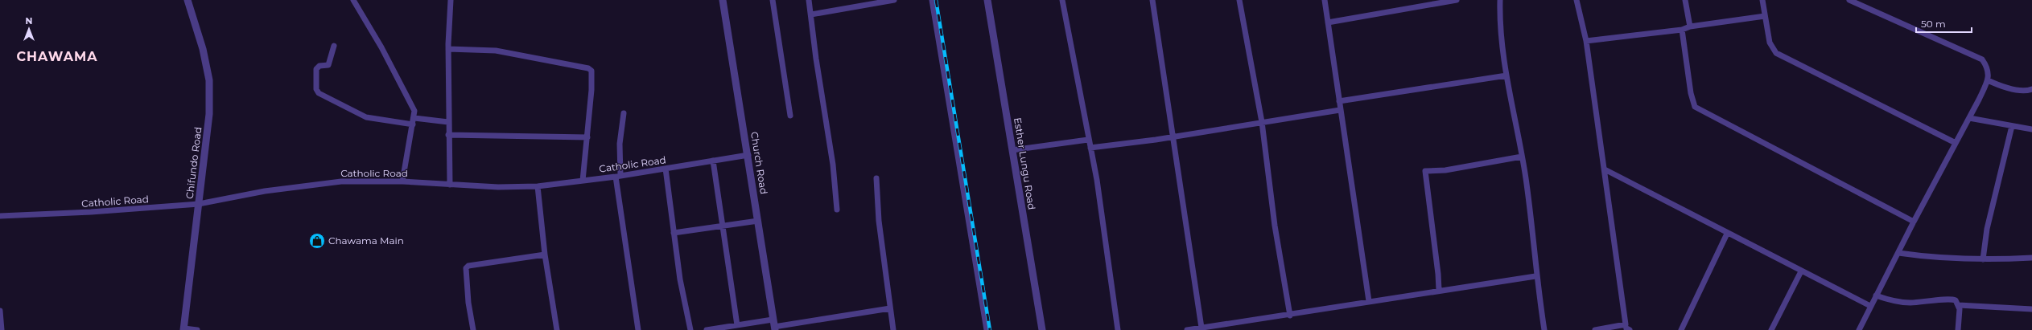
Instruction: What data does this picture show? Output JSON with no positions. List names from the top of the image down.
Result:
{
  "streets": {
    "street": [
      "Chifundo Road",
      "Church Road",
      "Esther Lungu Road",
      "Catholic Road"
    ]
  },
  "crossings": [
    ["Chifundo Road", "Catholic Road"],
    ["Church Road", "Catholic Road"]
  ],
  "districts": ["CHAWAMA"],
  "places": {
    "shop": ["Chawama Main"]
  },
  "scale_bar": "50 m",
  "north": "top"
}
